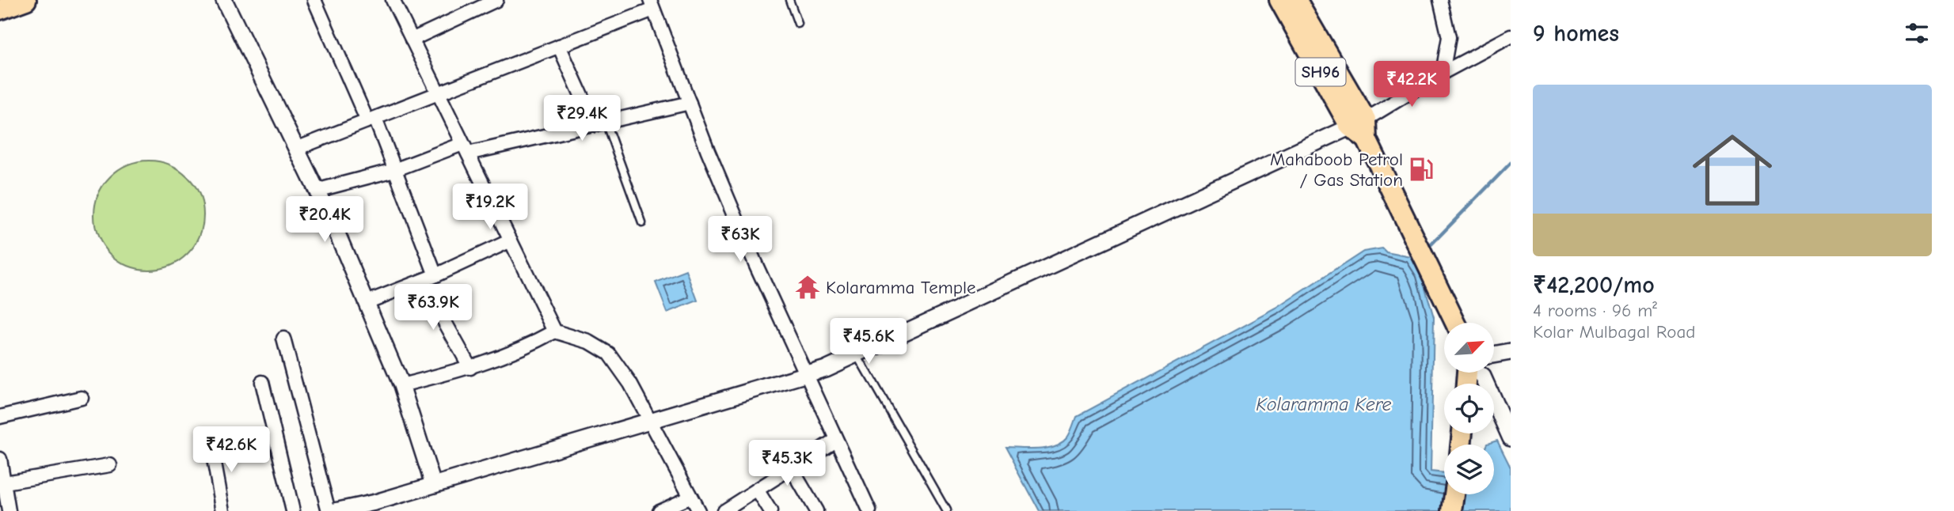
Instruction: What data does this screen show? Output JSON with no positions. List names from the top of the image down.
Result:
{
  "streets": {
    "main road": ["SH96"]
  },
  "water": ["Kolaramma Kere"],
  "places": {
    "fuel station": ["Mahaboob Petrol / Gas Station"],
    "temple": ["Kolaramma Temple"]
  },
  "north": "top right",
  "page": {
    "heading": "9 homes",
    "price": [
      "₹42.2K",
      "₹29.4K",
      "₹19.2K",
      "₹20.4K",
      "₹63K",
      "₹63.9K",
      "₹45.6K",
      "₹42.6K",
      "₹45.3K"
    ],
    "list": [
      {
        "name": "₹42,200/mo",
        "note": "4 rooms · 96 m² · Kolar Mulbagal Road"
      }
    ]
  }
}
